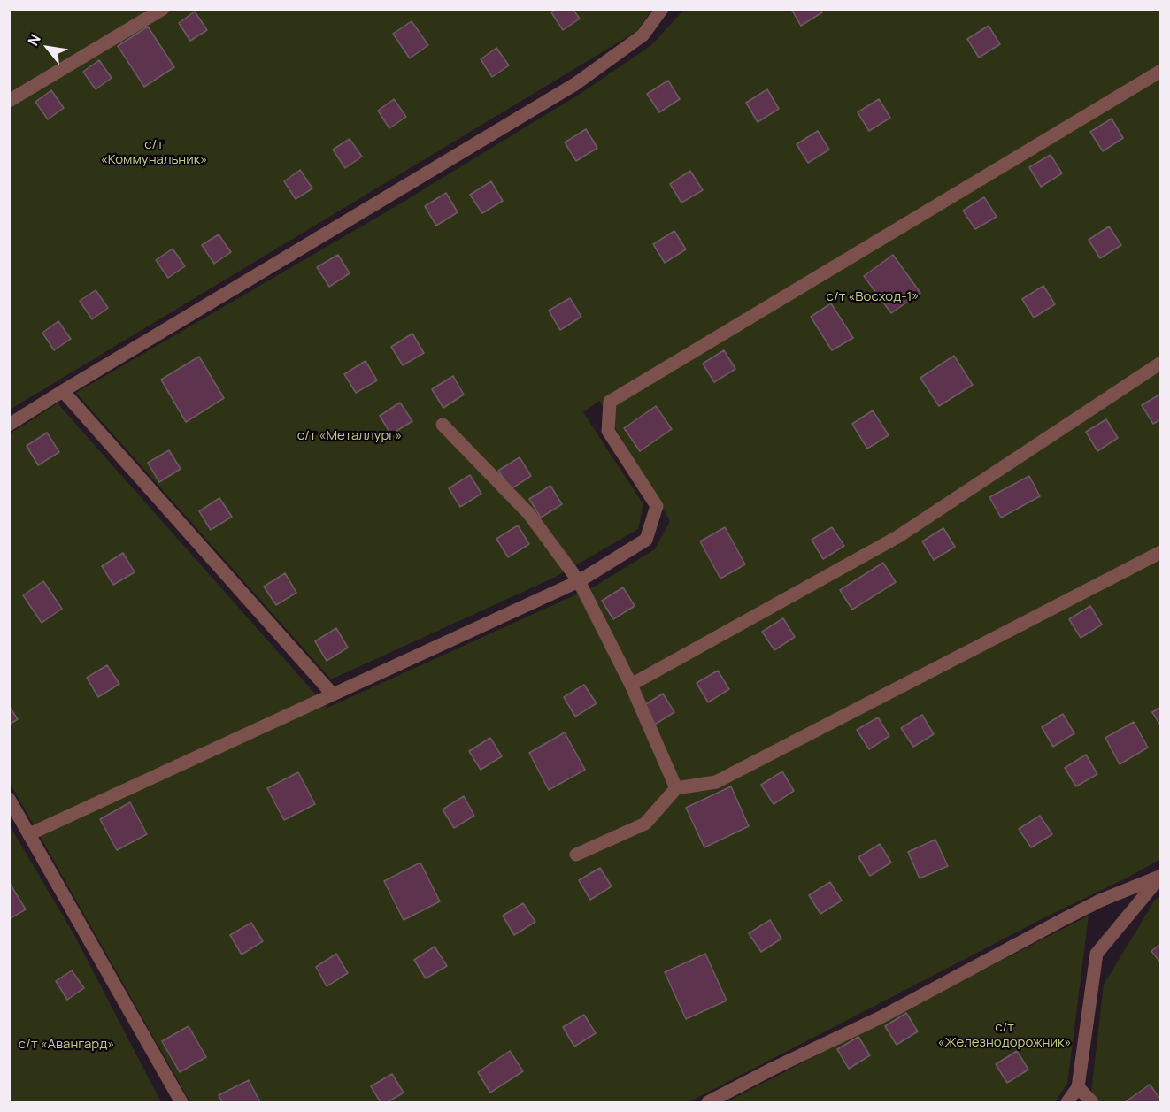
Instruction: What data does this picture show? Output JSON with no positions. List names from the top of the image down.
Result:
{
  "parks": [
    "с/т «Коммунальник»",
    "с/т «Восход-1»",
    "с/т «Металлург»",
    "с/т «Железнодорожник»",
    "с/т «Авангард»"
  ],
  "north": "top left"
}
